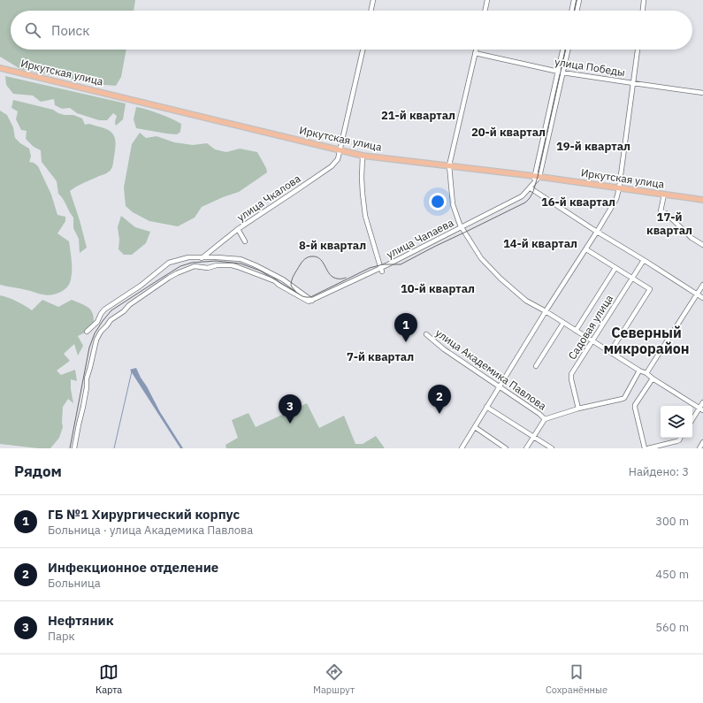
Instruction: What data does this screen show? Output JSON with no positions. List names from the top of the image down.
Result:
{
  "streets": {
    "main road": ["Иркутская улица"],
    "street": [
      "улица Победы",
      "улица Чкалова",
      "улица Чапаева",
      "Садовая улица",
      "улица Академика Павлова"
    ]
  },
  "crossings": [
    ["Иркутская улица", "улица Чкалова"],
    ["Иркутская улица", "улица Чапаева"]
  ],
  "districts": [
    "21-й квартал",
    "20-й квартал",
    "19-й квартал",
    "16-й квартал",
    "17-й квартал",
    "14-й квартал",
    "8-й квартал",
    "10-й квартал",
    "Северный микрорайон",
    "7-й квартал"
  ],
  "page": {
    "search": "Поиск",
    "pins": ["1", "2", "3"],
    "heading": ["Рядом", "Найдено: 3"],
    "list": [
      {
        "mark": "1",
        "name": "ГБ №1 Хирургический корпус",
        "note": "Больница · улица Академика Павлова",
        "value": "300 m"
      },
      {
        "mark": "2",
        "name": "Инфекционное отделение",
        "note": "Больница",
        "value": "450 m"
      },
      {
        "mark": "3",
        "name": "Нефтяник",
        "note": "Парк",
        "value": "560 m"
      }
    ],
    "nav": ["Карта", "Маршрут", "Сохранённые"]
  }
}
